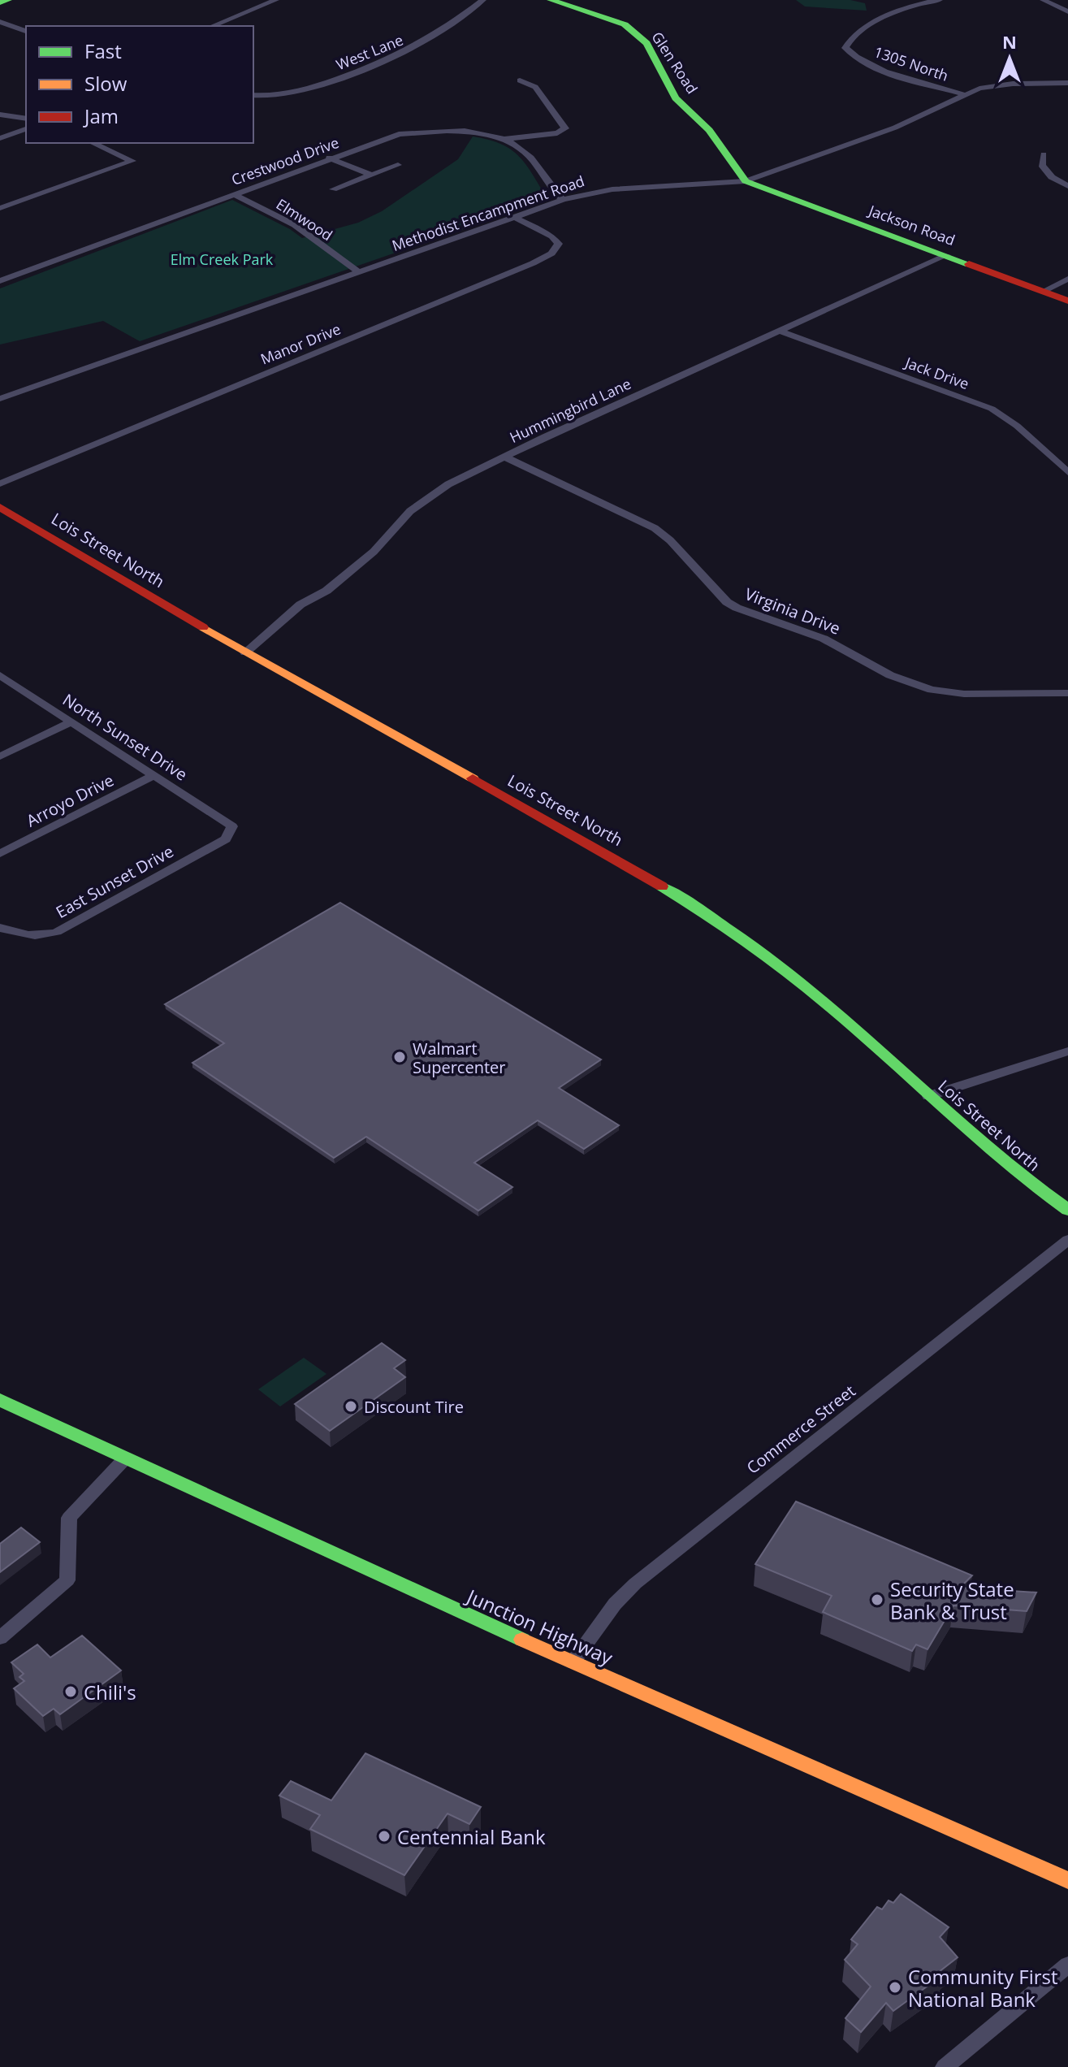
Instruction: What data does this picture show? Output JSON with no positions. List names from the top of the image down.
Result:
{
  "streets": {
    "street": [
      "West Lane",
      "Glen Road",
      "1305 North",
      "Crestwood Drive",
      "Methodist Encampment Road",
      "Elmwood",
      "Jackson Road",
      "Manor Drive",
      "Jack Drive",
      "Hummingbird Lane",
      "Lois Street North",
      "Virginia Drive",
      "North Sunset Drive",
      "Arroyo Drive",
      "East Sunset Drive",
      "Commerce Street",
      "Junction Highway"
    ]
  },
  "crossings": [
    ["Glen Road", "Methodist Encampment Road"],
    ["Glen Road", "Jackson Road"],
    ["1305 North", "Methodist Encampment Road"],
    ["Crestwood Drive", "Methodist Encampment Road"],
    ["Crestwood Drive", "Elmwood"],
    ["Methodist Encampment Road", "Elmwood"],
    ["Methodist Encampment Road", "Jackson Road"],
    ["Methodist Encampment Road", "Manor Drive"],
    ["Jackson Road", "Hummingbird Lane"],
    ["Jack Drive", "Hummingbird Lane"],
    ["Hummingbird Lane", "Lois Street North"],
    ["Hummingbird Lane", "Virginia Drive"],
    ["North Sunset Drive", "Arroyo Drive"],
    ["North Sunset Drive", "East Sunset Drive"],
    ["Commerce Street", "Junction Highway"]
  ],
  "parks": ["Elm Creek Park"],
  "places": [
    "Walmart Supercenter",
    "Discount Tire",
    "Security State Bank & Trust",
    "Chili's",
    "Centennial Bank",
    "Community First National Bank"
  ],
  "legend": ["Fast", "Slow", "Jam"],
  "north": "top"
}
